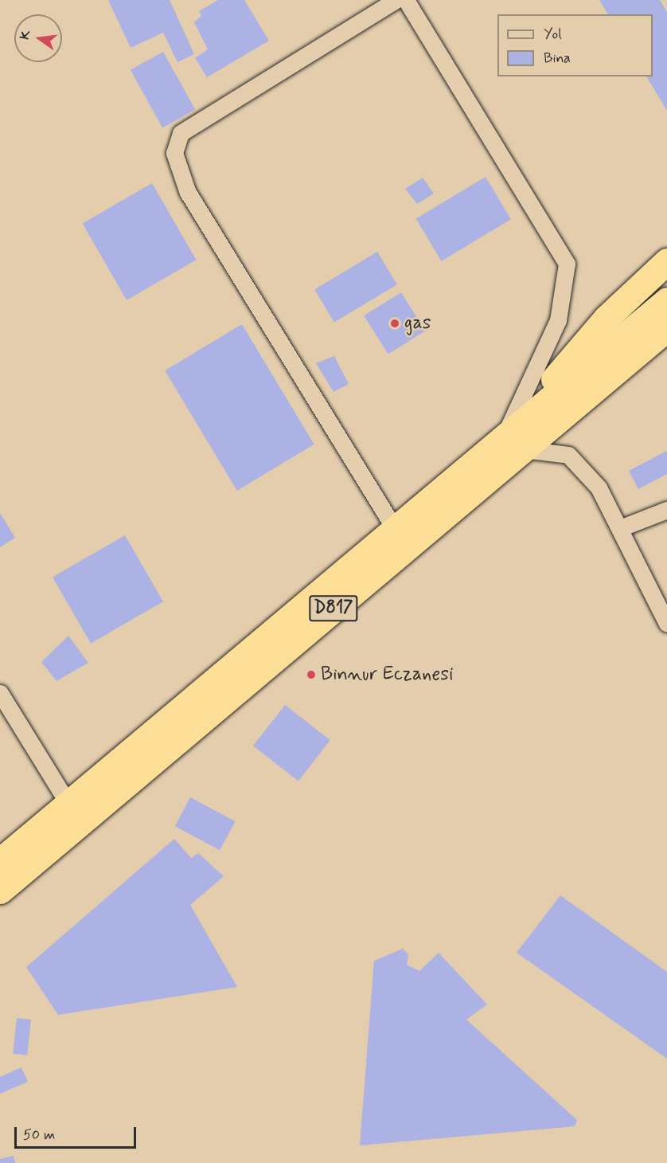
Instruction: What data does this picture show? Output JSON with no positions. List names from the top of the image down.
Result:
{
  "streets": {
    "highway": ["D817"]
  },
  "places": ["gas", "Binnur Eczanesi"],
  "legend": ["Yol", "Bina"],
  "scale_bar": "50 m",
  "north": "left"
}
